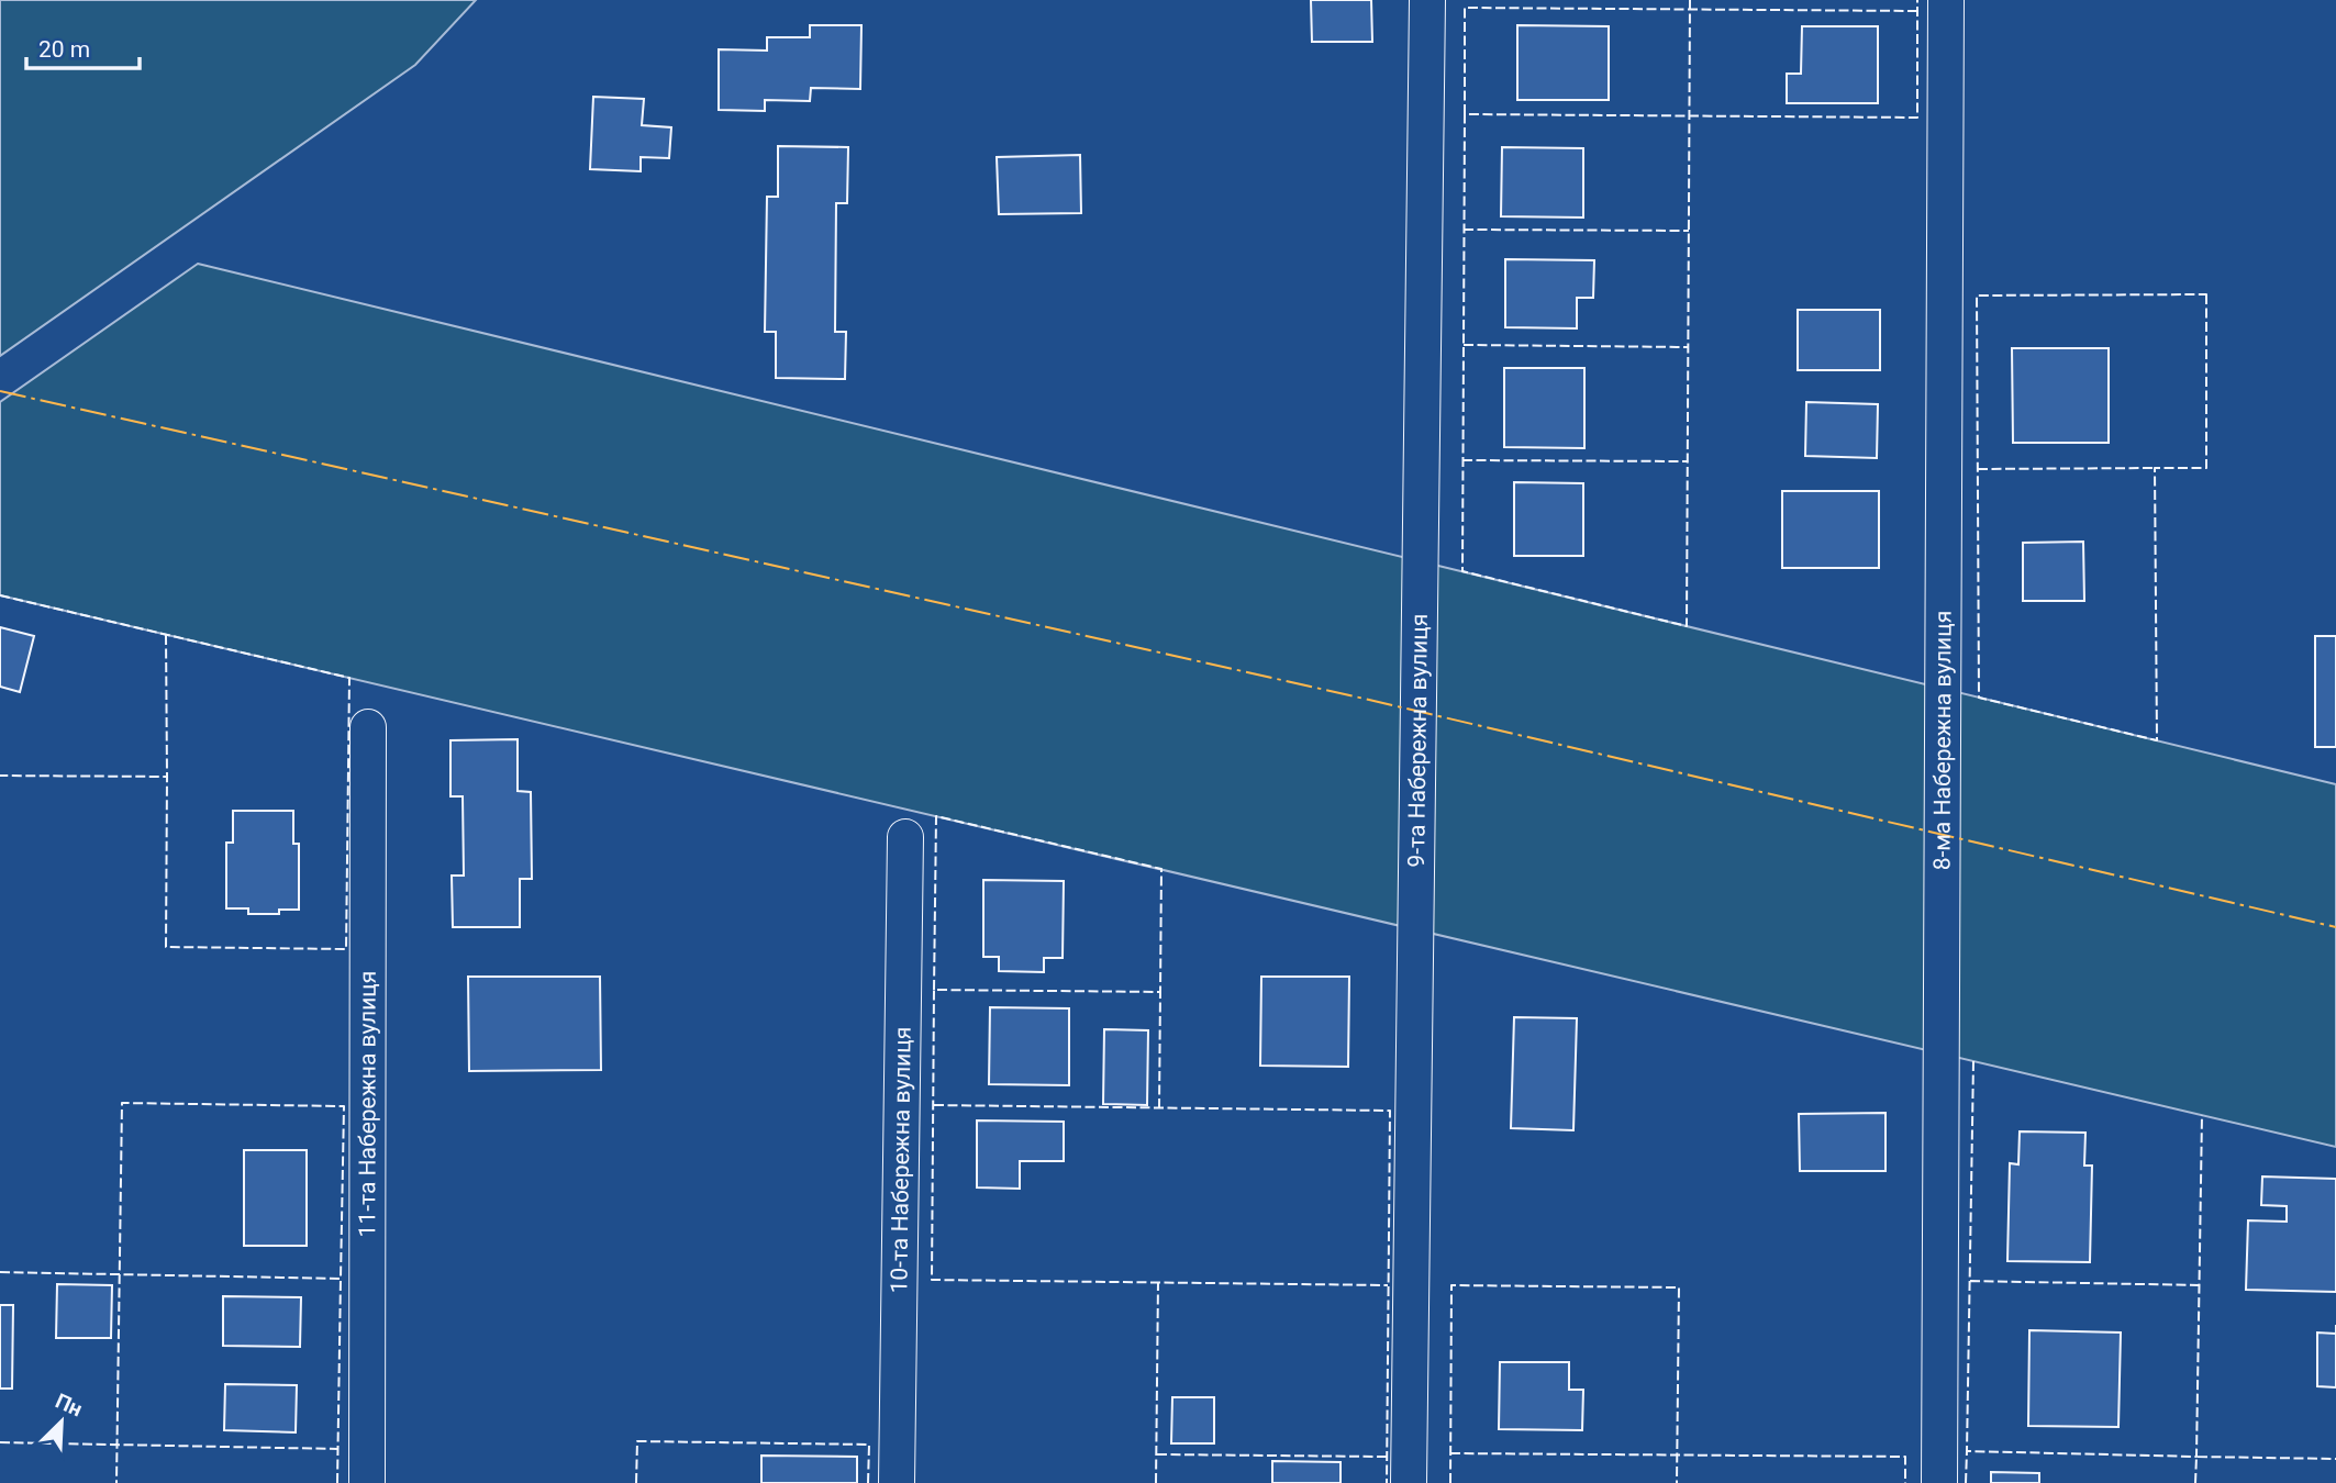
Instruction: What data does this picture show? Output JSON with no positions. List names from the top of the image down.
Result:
{
  "streets": {
    "street": [
      "9-та Набережна вулиця",
      "8-ма Набережна вулиця",
      "11-та Набережна вулиця",
      "10-та Набережна вулиця"
    ]
  },
  "scale_bar": "20 m",
  "north": "top right"
}
